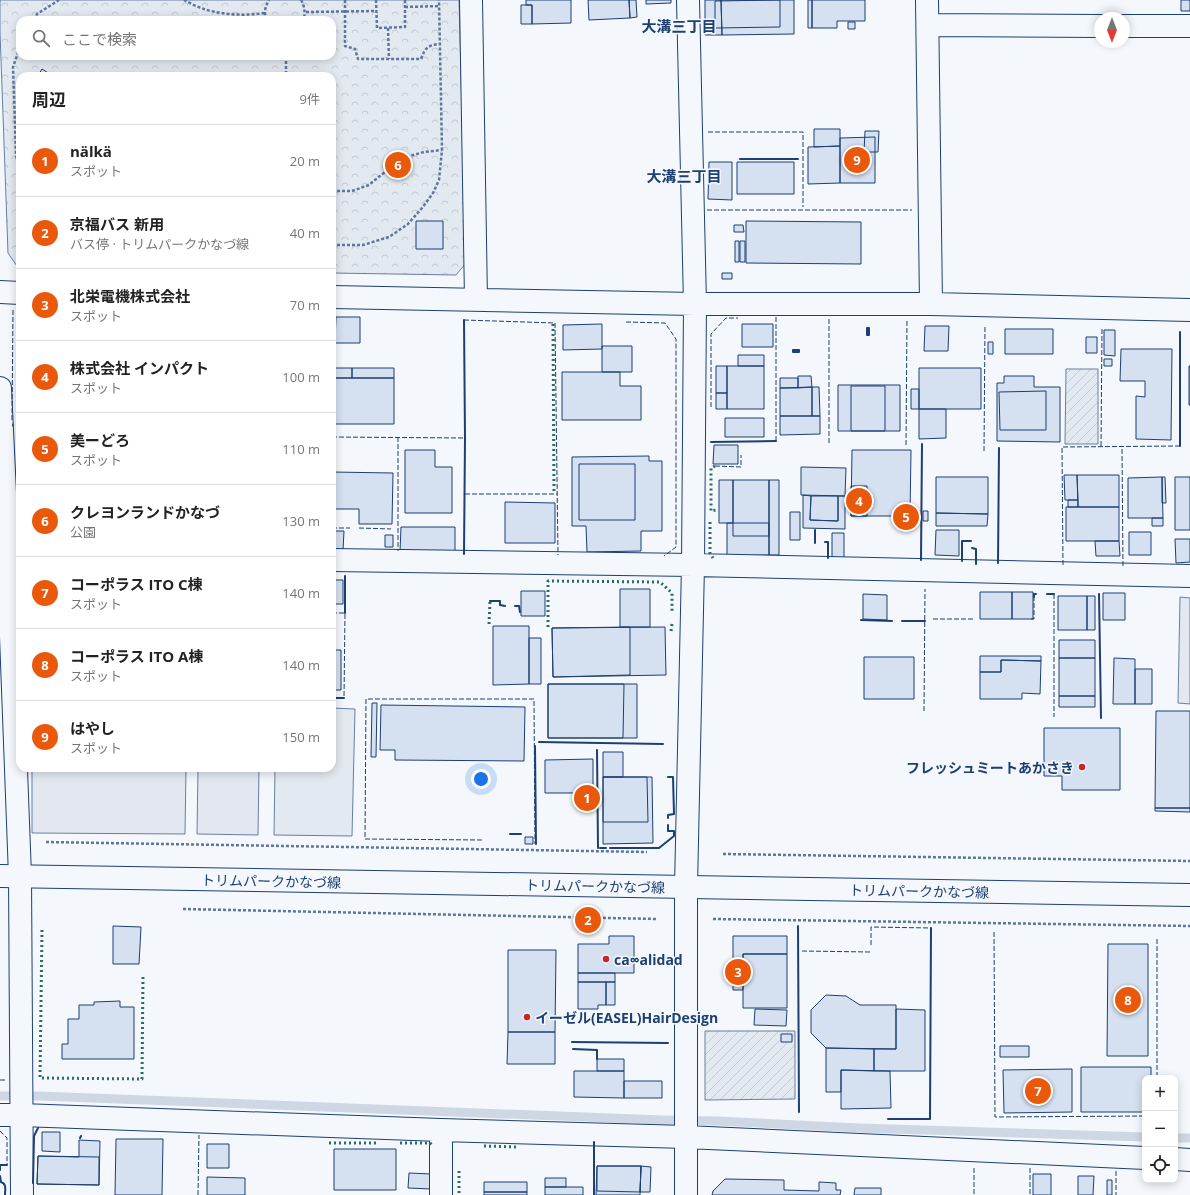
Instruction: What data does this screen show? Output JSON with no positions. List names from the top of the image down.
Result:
{
  "streets": {
    "street": ["トリムパークかなづ線"]
  },
  "districts": ["大溝三丁目", "大溝三丁目"],
  "places": ["フレッシュミートあかさき", "ca∞alidad", "イーゼル(EASEL)HairDesign"],
  "north": "bottom",
  "page": {
    "search": "ここで検索",
    "heading": ["周辺", "9件"],
    "list": [
      {
        "mark": "1",
        "name": "nälkä",
        "note": "スポット",
        "value": "20 m"
      },
      {
        "mark": "2",
        "name": "京福バス 新用",
        "note": "バス停 · トリムパークかなづ線",
        "value": "40 m"
      },
      {
        "mark": "3",
        "name": "北栄電機株式会社",
        "note": "スポット",
        "value": "70 m"
      },
      {
        "mark": "4",
        "name": "株式会社 インパクト",
        "note": "スポット",
        "value": "100 m"
      },
      {
        "mark": "5",
        "name": "美ーどろ",
        "note": "スポット",
        "value": "110 m"
      },
      {
        "mark": "6",
        "name": "クレヨンランドかなづ",
        "note": "公園",
        "value": "130 m"
      },
      {
        "mark": "7",
        "name": "コーポラス ITO C棟",
        "note": "スポット",
        "value": "140 m"
      },
      {
        "mark": "8",
        "name": "コーポラス ITO A棟",
        "note": "スポット",
        "value": "140 m"
      },
      {
        "mark": "9",
        "name": "はやし",
        "note": "スポット",
        "value": "150 m"
      }
    ],
    "pins": [
      "9",
      "6",
      "4",
      "5",
      "1",
      "2",
      "3",
      "8",
      "7"
    ],
    "map_buttons": ["+", "−"]
  }
}
